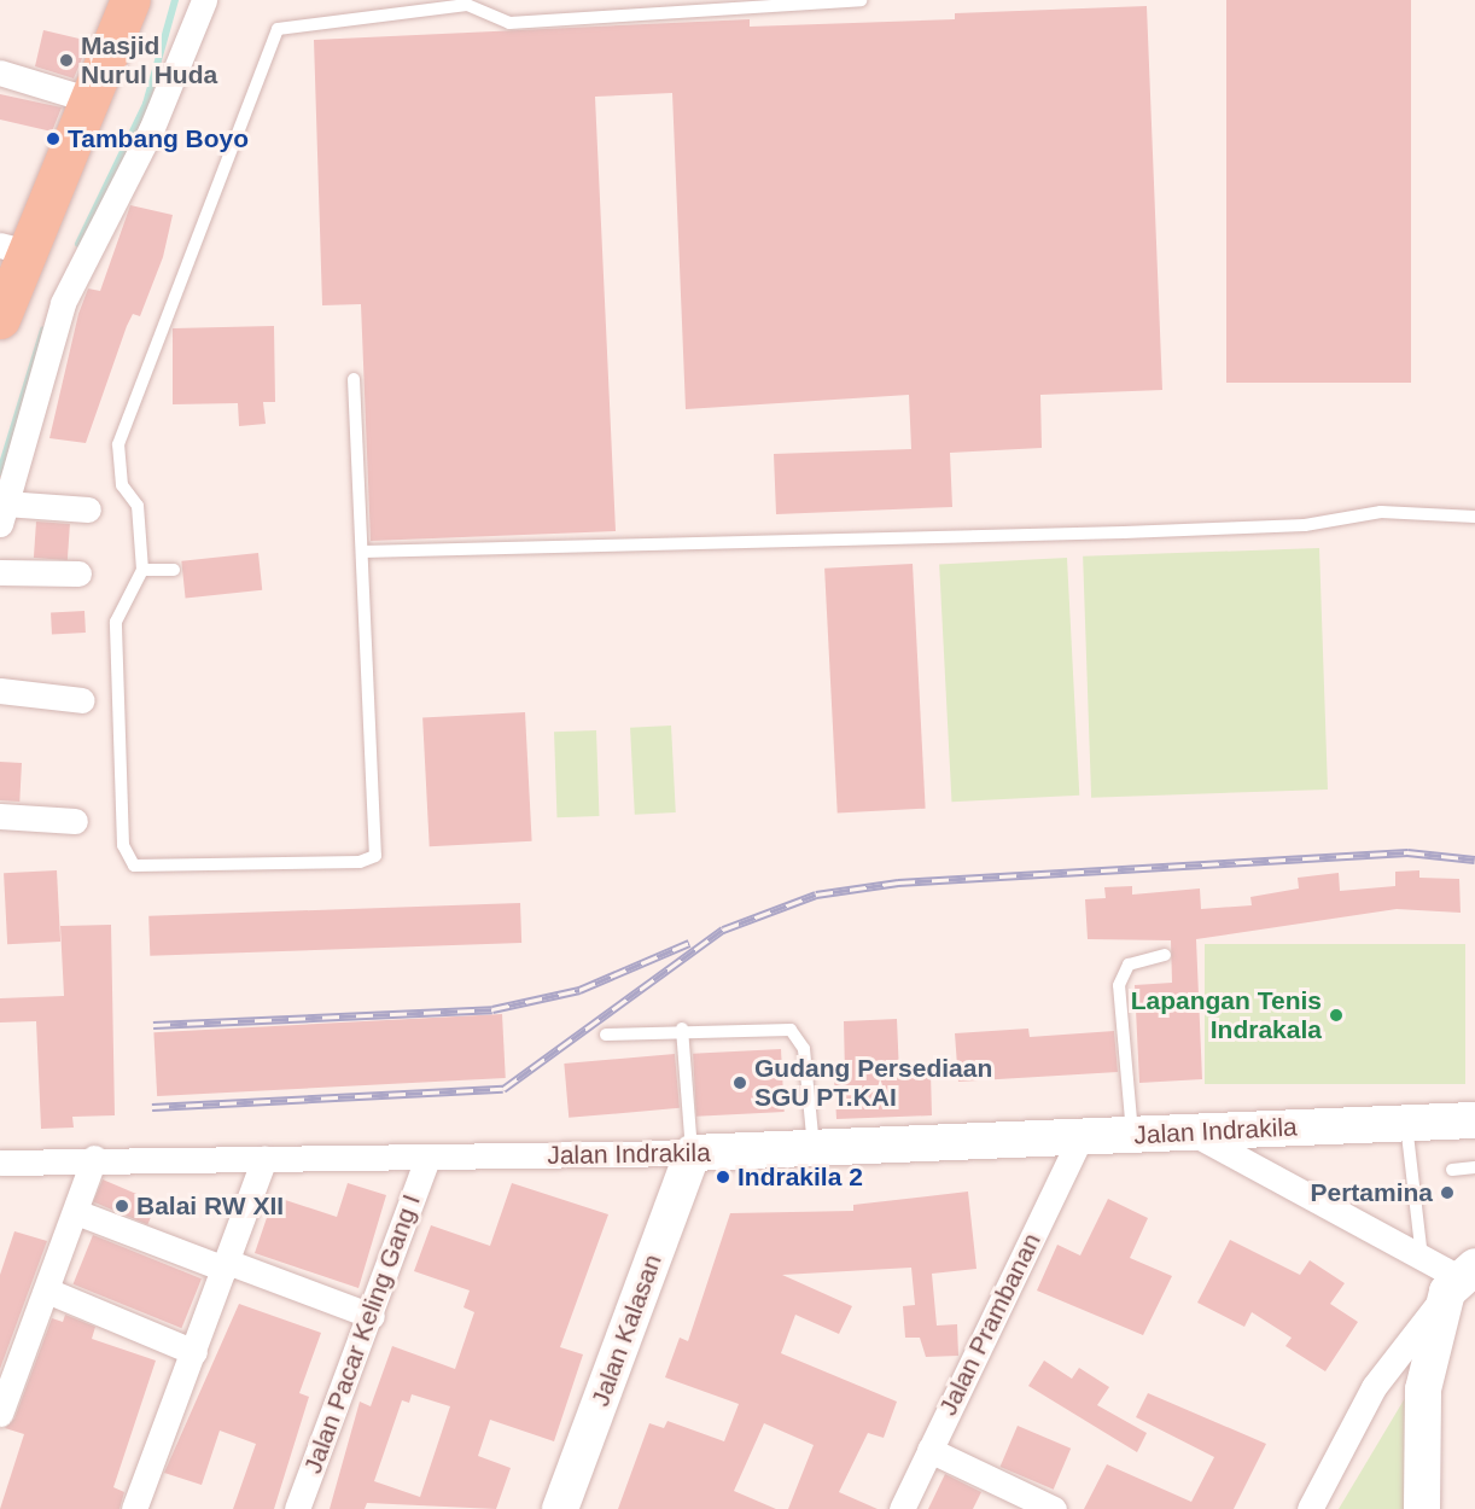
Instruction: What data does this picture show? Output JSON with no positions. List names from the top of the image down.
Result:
{
  "streets": {
    "street": [
      "Jalan Indrakila",
      "Jalan Prambanan",
      "Jalan Kalasan",
      "Jalan Pacar Keling Gang I"
    ]
  },
  "crossings": [
    ["Jalan Indrakila", "Jalan Prambanan"],
    ["Jalan Indrakila", "Jalan Kalasan"],
    ["Jalan Indrakila", "Jalan Pacar Keling Gang I"]
  ],
  "places": [
    "Masjid Nurul Huda",
    "Tambang Boyo",
    "Lapangan Tenis Indrakala",
    "Gudang Persediaan SGU PT.KAI",
    "Indrakila 2",
    "Pertamina",
    "Balai RW XII"
  ]
}
